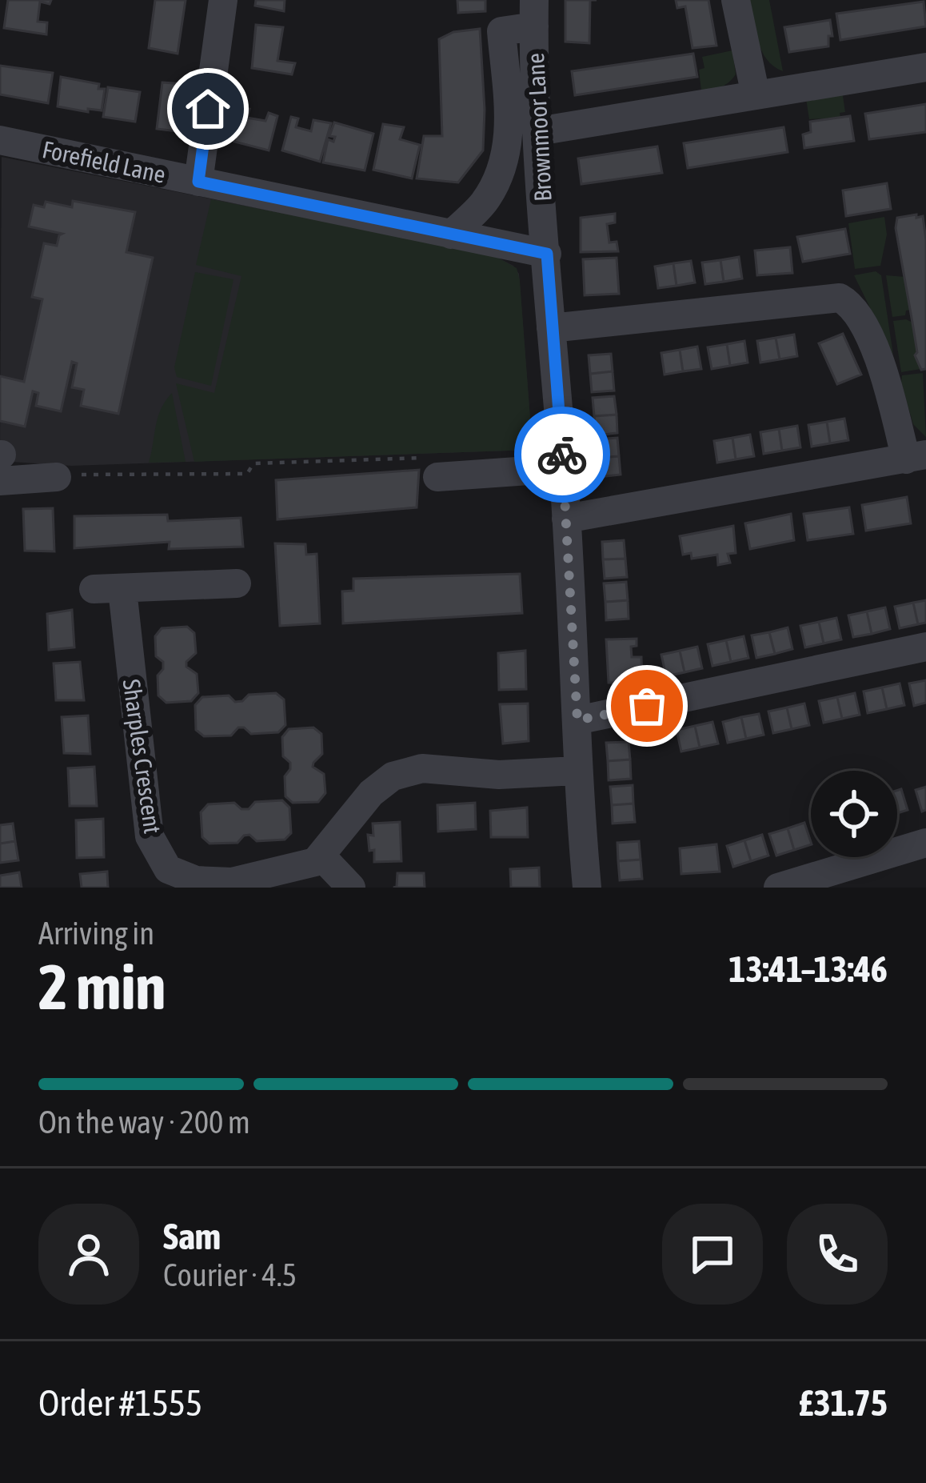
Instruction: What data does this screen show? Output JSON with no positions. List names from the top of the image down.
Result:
{
  "streets": {
    "street": ["Brownmoor Lane", "Forefield Lane", "Sharples Crescent"]
  },
  "crossings": [
    ["Brownmoor Lane", "Forefield Lane"]
  ],
  "page": {
    "heading": ["2 min", "Arriving in", "13:41–13:46"],
    "panel": [
      "Sam",
      "Courier · 4.5",
      "Order #1555",
      "£31.75"
    ],
    "bar": "On the way · 200 m"
  }
}
